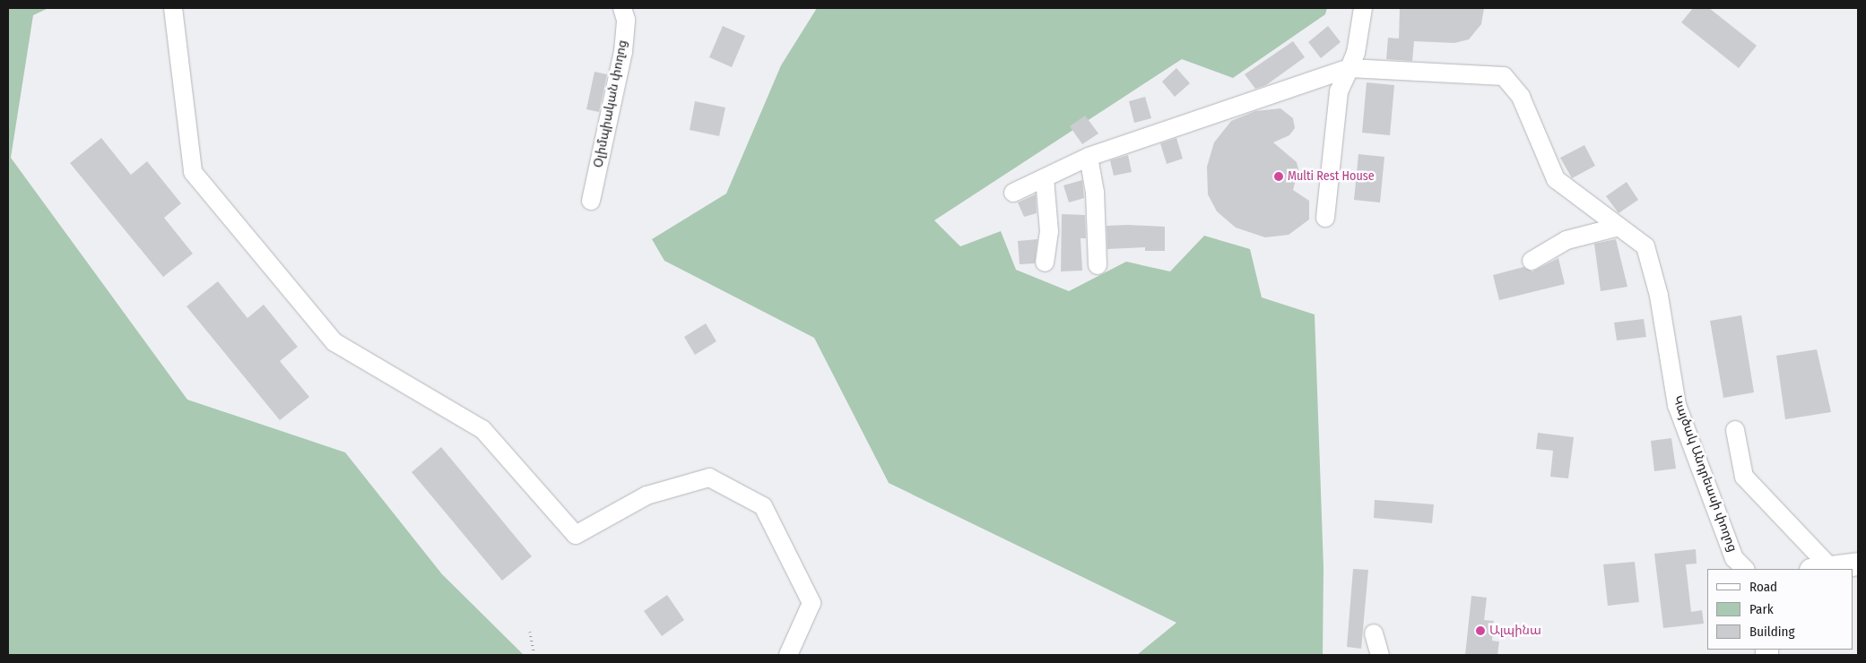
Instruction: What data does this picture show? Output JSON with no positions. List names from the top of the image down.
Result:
{
  "streets": {
    "street": ["Օլիմպիական փողոց", "Կայծակ Անդրեասի փողոց"]
  },
  "places": ["Multi Rest House", "Ալպինա"],
  "legend": ["Road", "Park", "Building"]
}
